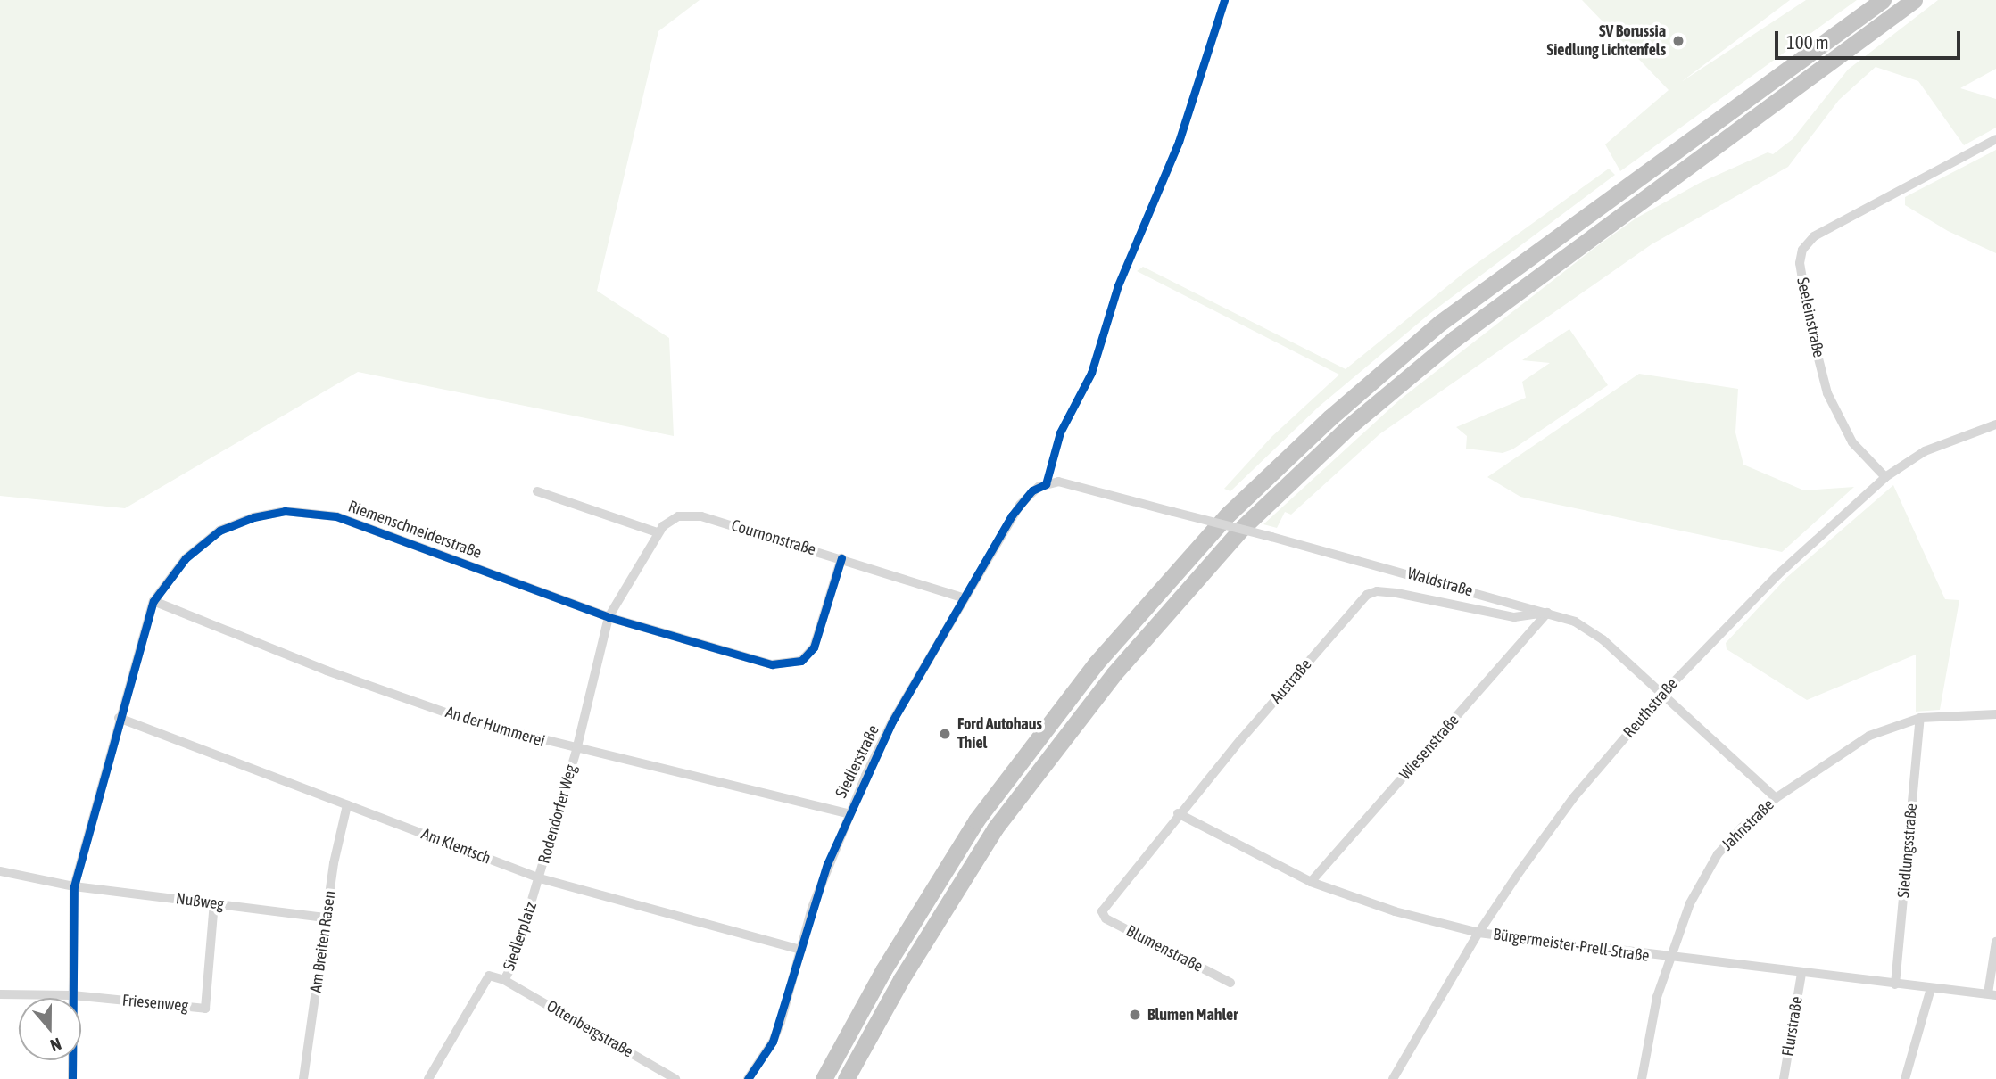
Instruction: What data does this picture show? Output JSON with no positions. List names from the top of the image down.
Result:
{
  "streets": {
    "street": [
      "Seeleinstraße",
      "Riemenschneiderstraße",
      "Cournonstraße",
      "Waldstraße",
      "Austraße",
      "Reuthstraße",
      "An der Hummerei",
      "Wiesenstraße",
      "Siedlerstraße",
      "Rodendorfer Weg",
      "Jahnstraße",
      "Am Klentsch",
      "Siedlungsstraße",
      "Nußweg",
      "Siedlerplatz",
      "Am Breiten Rasen",
      "Bürgermeister-Prell-Straße",
      "Blumenstraße",
      "Friesenweg",
      "Flurstraße",
      "Ottenbergstraße"
    ]
  },
  "crossings": [
    ["Seeleinstraße", "Reuthstraße"],
    ["Riemenschneiderstraße", "Cournonstraße"],
    ["Riemenschneiderstraße", "An der Hummerei"],
    ["Riemenschneiderstraße", "Am Klentsch"],
    ["Riemenschneiderstraße", "Nußweg"],
    ["Riemenschneiderstraße", "Friesenweg"],
    ["Cournonstraße", "An der Hummerei"],
    ["Cournonstraße", "Siedlerstraße"],
    ["Cournonstraße", "Rodendorfer Weg"],
    ["Waldstraße", "Austraße"],
    ["Waldstraße", "Reuthstraße"],
    ["Waldstraße", "Wiesenstraße"],
    ["Waldstraße", "Siedlerstraße"],
    ["Waldstraße", "Jahnstraße"],
    ["Austraße", "Wiesenstraße"],
    ["Austraße", "Bürgermeister-Prell-Straße"],
    ["Austraße", "Blumenstraße"],
    ["Reuthstraße", "Bürgermeister-Prell-Straße"],
    ["An der Hummerei", "Siedlerstraße"],
    ["An der Hummerei", "Rodendorfer Weg"],
    ["Wiesenstraße", "Bürgermeister-Prell-Straße"],
    ["Siedlerstraße", "Am Klentsch"],
    ["Rodendorfer Weg", "Am Klentsch"],
    ["Rodendorfer Weg", "Siedlerplatz"],
    ["Jahnstraße", "Siedlungsstraße"],
    ["Jahnstraße", "Bürgermeister-Prell-Straße"],
    ["Am Klentsch", "Siedlerplatz"],
    ["Am Klentsch", "Am Breiten Rasen"],
    ["Siedlungsstraße", "Bürgermeister-Prell-Straße"],
    ["Nußweg", "Am Breiten Rasen"],
    ["Nußweg", "Friesenweg"],
    ["Siedlerplatz", "Ottenbergstraße"],
    ["Bürgermeister-Prell-Straße", "Flurstraße"]
  ],
  "places": ["SV Borussia Siedlung Lichtenfels", "Ford Autohaus Thiel", "Blumen Mahler"],
  "scale_bar": "100 m",
  "north": "bottom"
}
